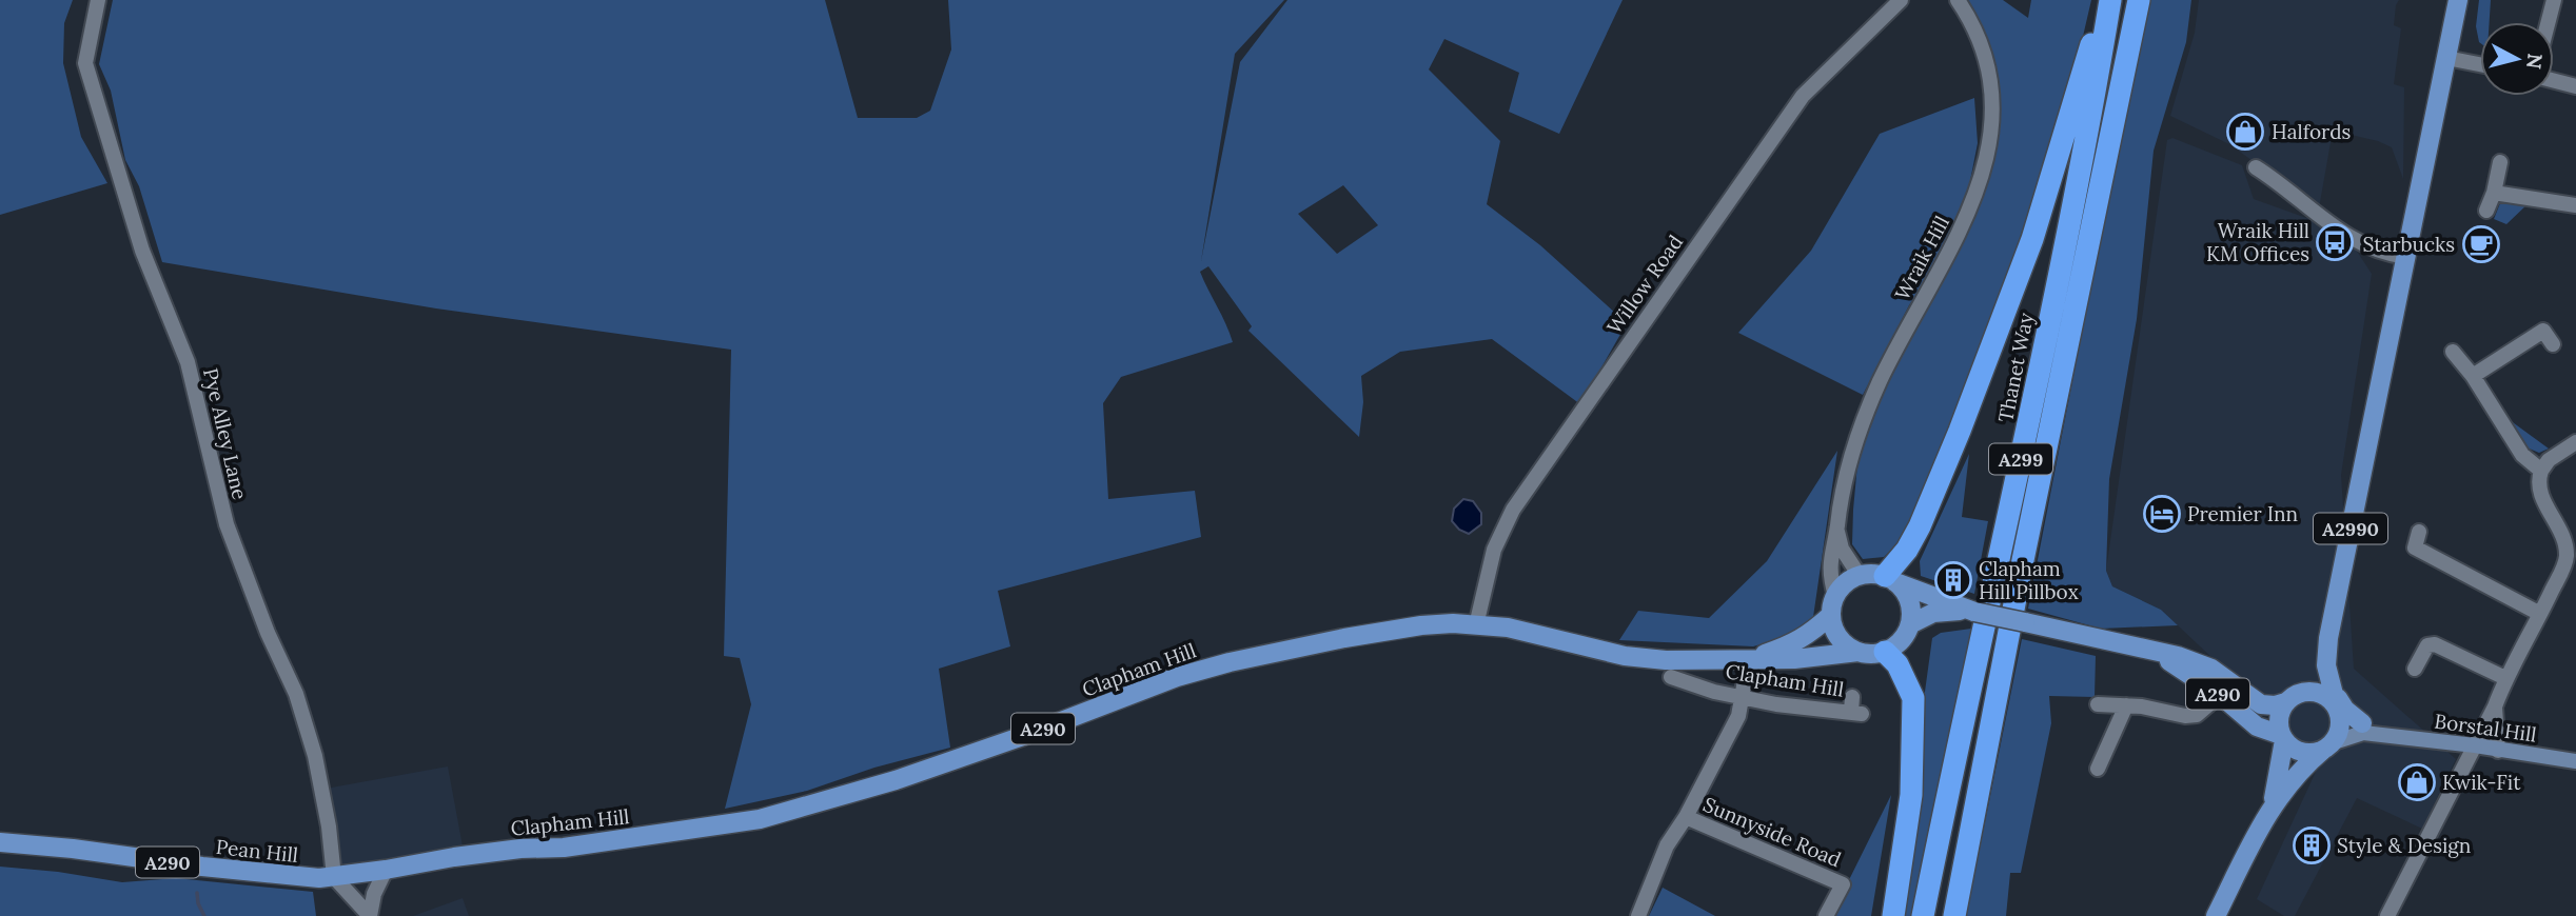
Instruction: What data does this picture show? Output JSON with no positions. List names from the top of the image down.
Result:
{
  "streets": {
    "highway": ["Thanet Way", "A299"],
    "main road": [
      "A2990",
      "Clapham Hill",
      "A290",
      "Borstal Hill",
      "Pean Hill"
    ],
    "street": [
      "Wraik Hill",
      "Willow Road",
      "Pye Alley Lane",
      "Sunnyside Road"
    ]
  },
  "crossings": [
    ["Wraik Hill", "Clapham Hill"],
    ["Wraik Hill", "A290"],
    ["Willow Road", "Clapham Hill"],
    ["Pye Alley Lane", "Clapham Hill"],
    ["Pye Alley Lane", "Pean Hill"],
    ["A2990", "A290"],
    ["A2990", "Borstal Hill"],
    ["Clapham Hill", "A290"],
    ["Clapham Hill", "Pean Hill"],
    ["A290", "Borstal Hill"]
  ],
  "places": {
    "shop": ["Halfords", "Kwik-Fit"],
    "bus stop": ["Wraik Hill KM Offices"],
    "cafe": ["Starbucks"],
    "hotel": ["Premier Inn"],
    "building": ["Clapham Hill Pillbox", "Style & Design"]
  },
  "north": "right"
}
